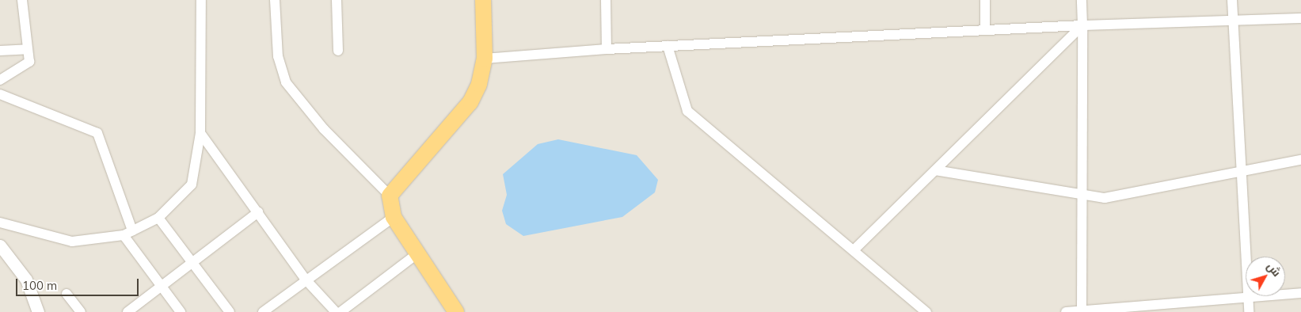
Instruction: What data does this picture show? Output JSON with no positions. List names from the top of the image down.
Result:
{
  "scale_bar": "100 m",
  "north": "top right"
}
